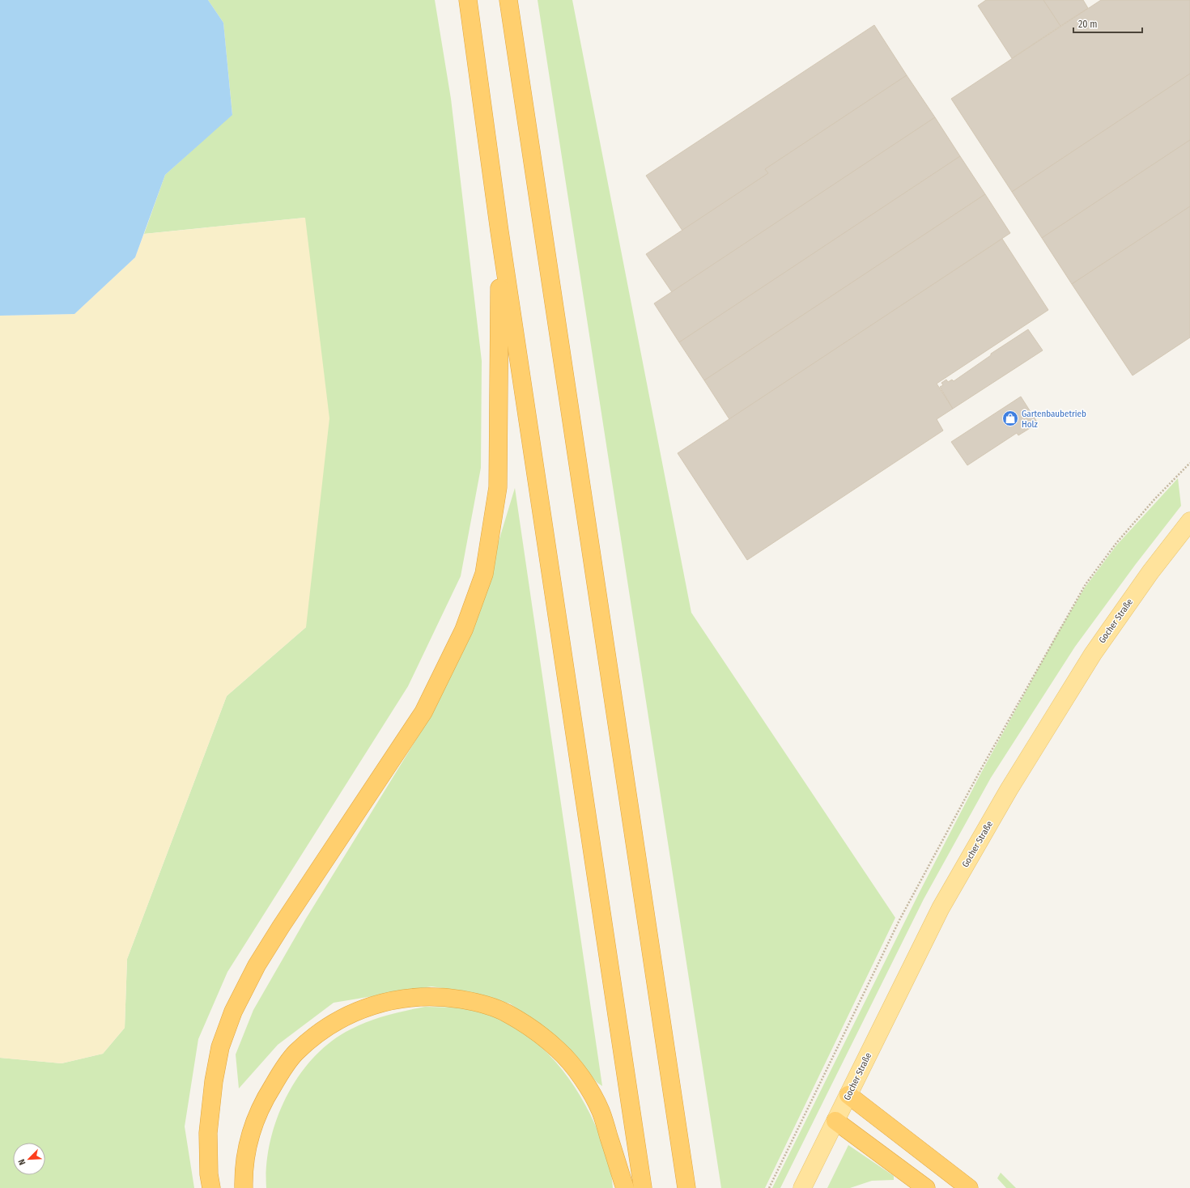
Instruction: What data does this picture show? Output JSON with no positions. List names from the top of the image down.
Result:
{
  "streets": {
    "main road": ["Gocher Straße"]
  },
  "places": {
    "shop": ["Gartenbaubetrieb Holz"]
  },
  "scale_bar": "20 m",
  "north": "bottom left"
}
